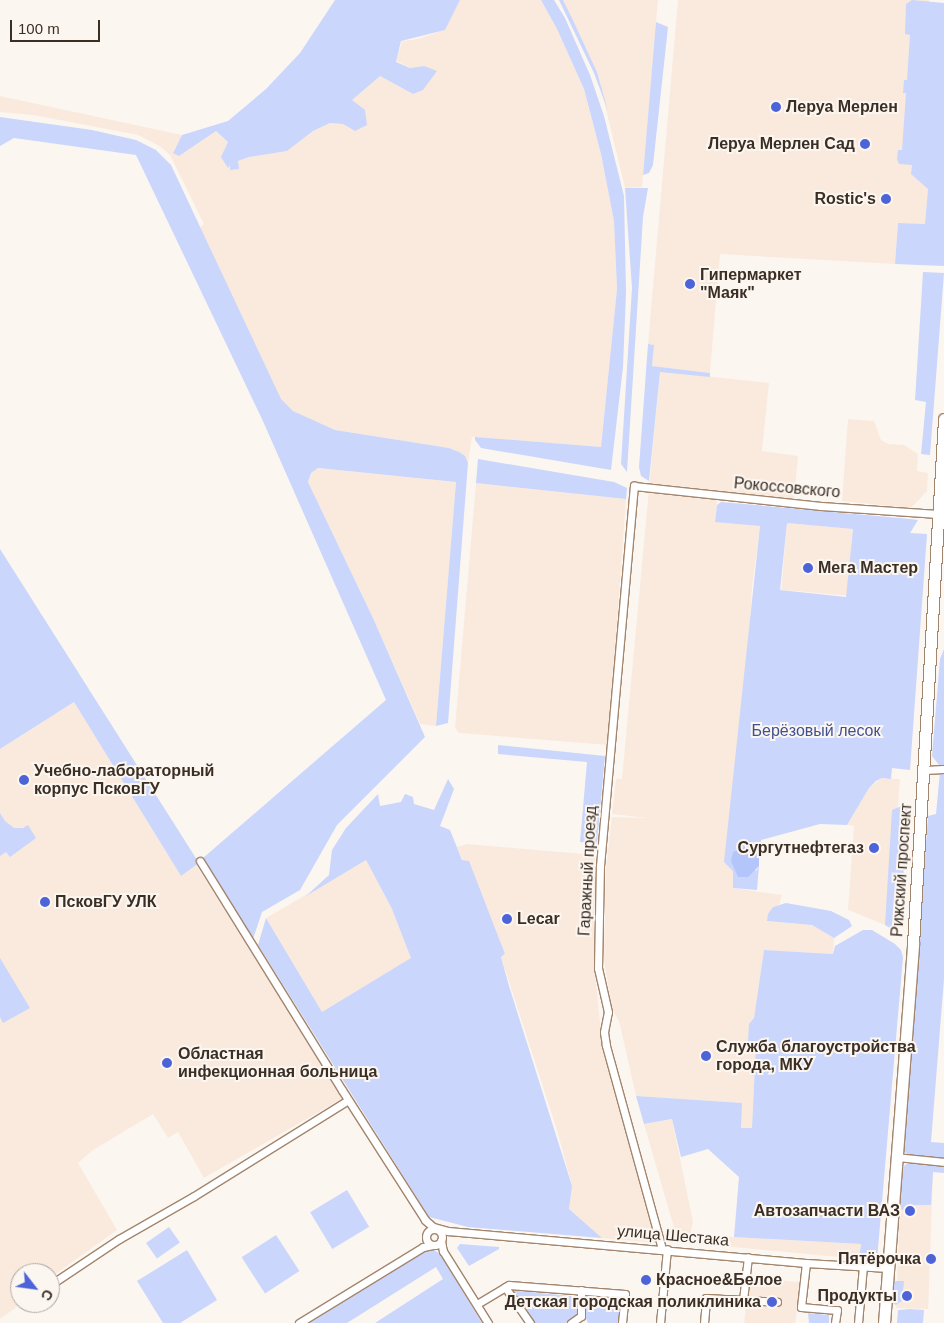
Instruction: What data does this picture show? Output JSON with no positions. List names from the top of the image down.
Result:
{
  "streets": {
    "highway": ["Рижский проспект"],
    "street": ["Рокоссовского", "Гаражный проезд", "улица Шестака"]
  },
  "crossings": [
    ["Рокоссовского", "Рижский проспект"],
    ["Рокоссовского", "Гаражный проезд"],
    ["Рижский проспект", "улица Шестака"],
    ["Гаражный проезд", "улица Шестака"]
  ],
  "parks": ["Берёзовый лесок"],
  "places": [
    "Леруа Мерлен",
    "Леруа Мерлен Сад",
    "Rostic's",
    "Гипермаркет \"Маяк\"",
    "Мега Мастер",
    "Учебно-лабораторный корпус ПсковГУ",
    "Сургутнефтегаз",
    "ПсковГУ УЛК",
    "Lecar",
    "Служба благоустройства города, МКУ",
    "Областная инфекционная больница",
    "Автозапчасти ВАЗ",
    "Пятёрочка",
    "Красное&Белое",
    "Продукты",
    "Детская городская поликлиника"
  ],
  "scale_bar": "100 m",
  "north": "bottom right"
}
